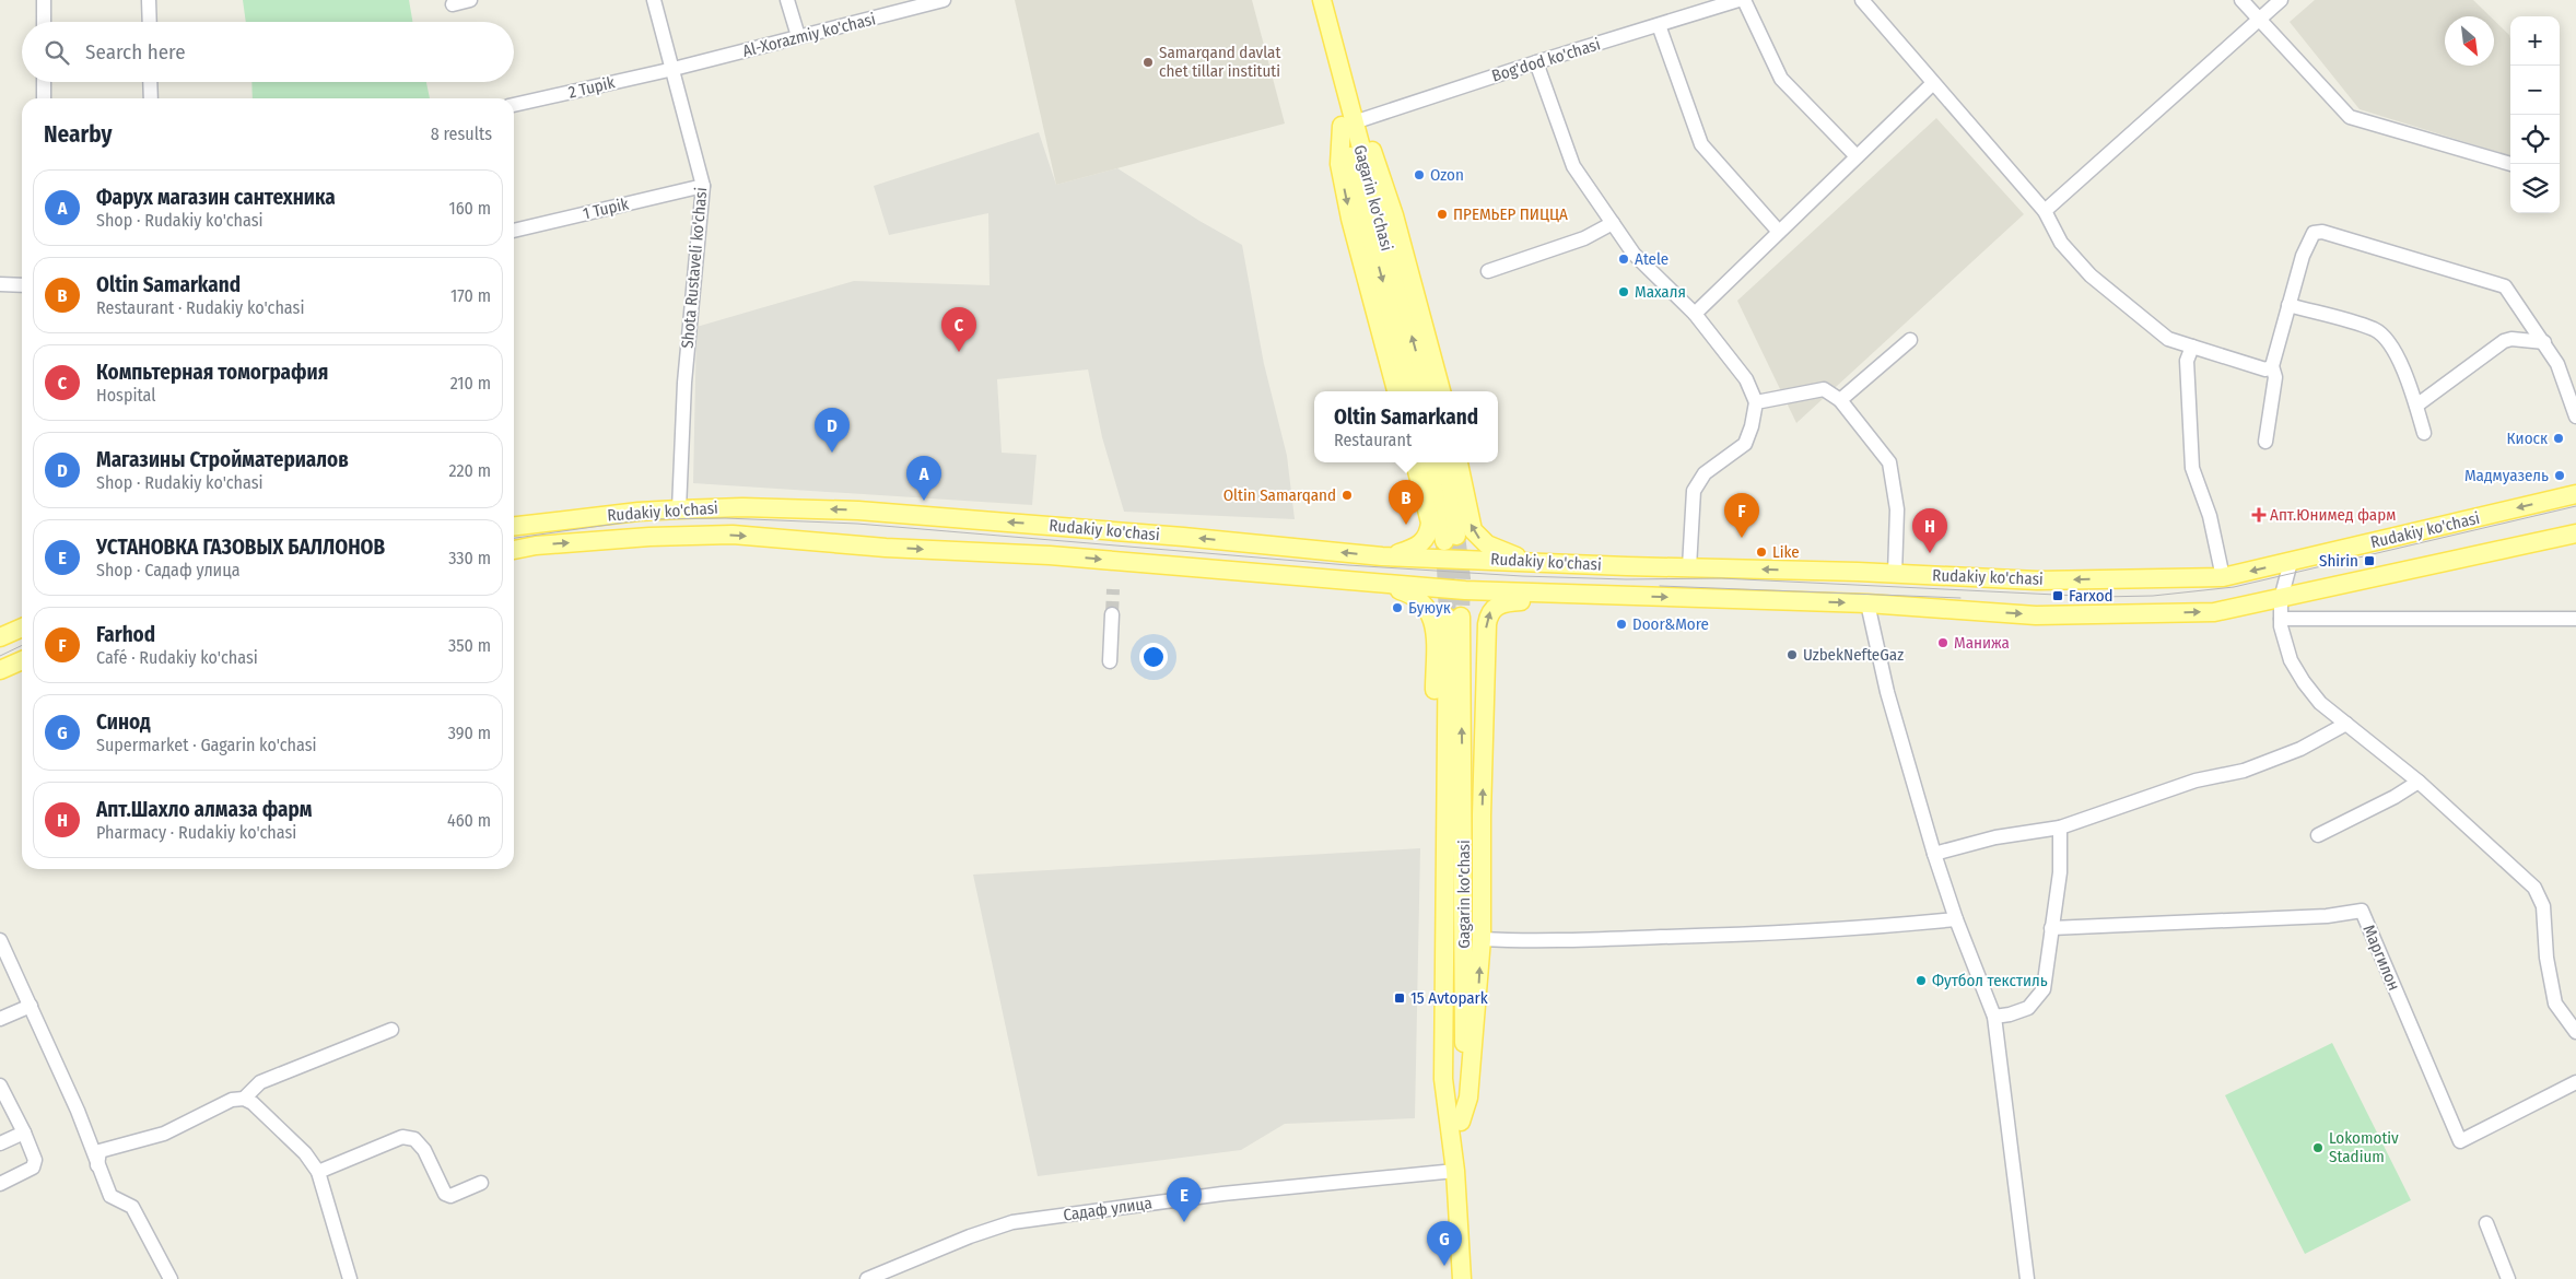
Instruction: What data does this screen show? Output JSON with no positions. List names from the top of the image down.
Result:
{
  "streets": {
    "main road": ["Gagarin ko'chasi", "Rudakiy ko'chasi"],
    "street": [
      "Al-Xorazmiy ko'chasi",
      "Bog'dod ko'chasi",
      "2 Tupik",
      "1 Tupik",
      "Shota Rustaveli ko'chasi",
      "Маргилон",
      "Садаф улица"
    ]
  },
  "crossings": [
    ["Al-Xorazmiy ko'chasi", "2 Tupik"],
    ["Al-Xorazmiy ko'chasi", "Shota Rustaveli ko'chasi"],
    ["Bog'dod ko'chasi", "Gagarin ko'chasi"],
    ["2 Tupik", "Shota Rustaveli ko'chasi"],
    ["Gagarin ko'chasi", "Садаф улица"],
    ["1 Tupik", "Shota Rustaveli ko'chasi"],
    ["Shota Rustaveli ko'chasi", "Rudakiy ko'chasi"]
  ],
  "places": {
    "other": [
      "Samarqand davlat chet tillar instituti",
      "Ozon",
      "ПРЕМЬЕР ПИЦЦА",
      "Atele",
      "Махаля",
      "Киоск",
      "Мадмуазель",
      "Oltin Samarqand",
      "Like",
      "Буюук",
      "Door&More",
      "Манижа",
      "UzbekNefteGaz",
      "Футбол текстиль",
      "Lokomotiv Stadium"
    ],
    "health": ["Апт.Юнимед фарм"],
    "transit": ["Shirin", "Farxod", "15 Avtopark"]
  },
  "north": "bottom right",
  "page": {
    "map_buttons": ["+", "−"],
    "search": "Search here",
    "heading": ["Nearby", "8 results"],
    "list": [
      {
        "mark": "A",
        "name": "Фарух магазин сантехника",
        "note": "Shop · Rudakiy ko'chasi",
        "value": "160 m"
      },
      {
        "mark": "B",
        "name": "Oltin Samarkand",
        "note": "Restaurant · Rudakiy ko'chasi",
        "value": "170 m"
      },
      {
        "mark": "C",
        "name": "Компьтерная томография",
        "note": "Hospital",
        "value": "210 m"
      },
      {
        "mark": "D",
        "name": "Магазины Стройматериалов",
        "note": "Shop · Rudakiy ko'chasi",
        "value": "220 m"
      },
      {
        "mark": "E",
        "name": "УСТАНОВКА ГАЗОВЫХ БАЛЛОНОВ",
        "note": "Shop · Садаф улица",
        "value": "330 m"
      },
      {
        "mark": "F",
        "name": "Farhod",
        "note": "Café · Rudakiy ko'chasi",
        "value": "350 m"
      },
      {
        "mark": "G",
        "name": "Синод",
        "note": "Supermarket · Gagarin ko'chasi",
        "value": "390 m"
      },
      {
        "mark": "H",
        "name": "Апт.Шахло алмаза фарм",
        "note": "Pharmacy · Rudakiy ko'chasi",
        "value": "460 m"
      }
    ],
    "pins": [
      "C",
      "D",
      "A",
      "B",
      "F",
      "H",
      "E",
      "G"
    ],
    "popup": ["Oltin Samarkand", "Restaurant"]
  }
}
